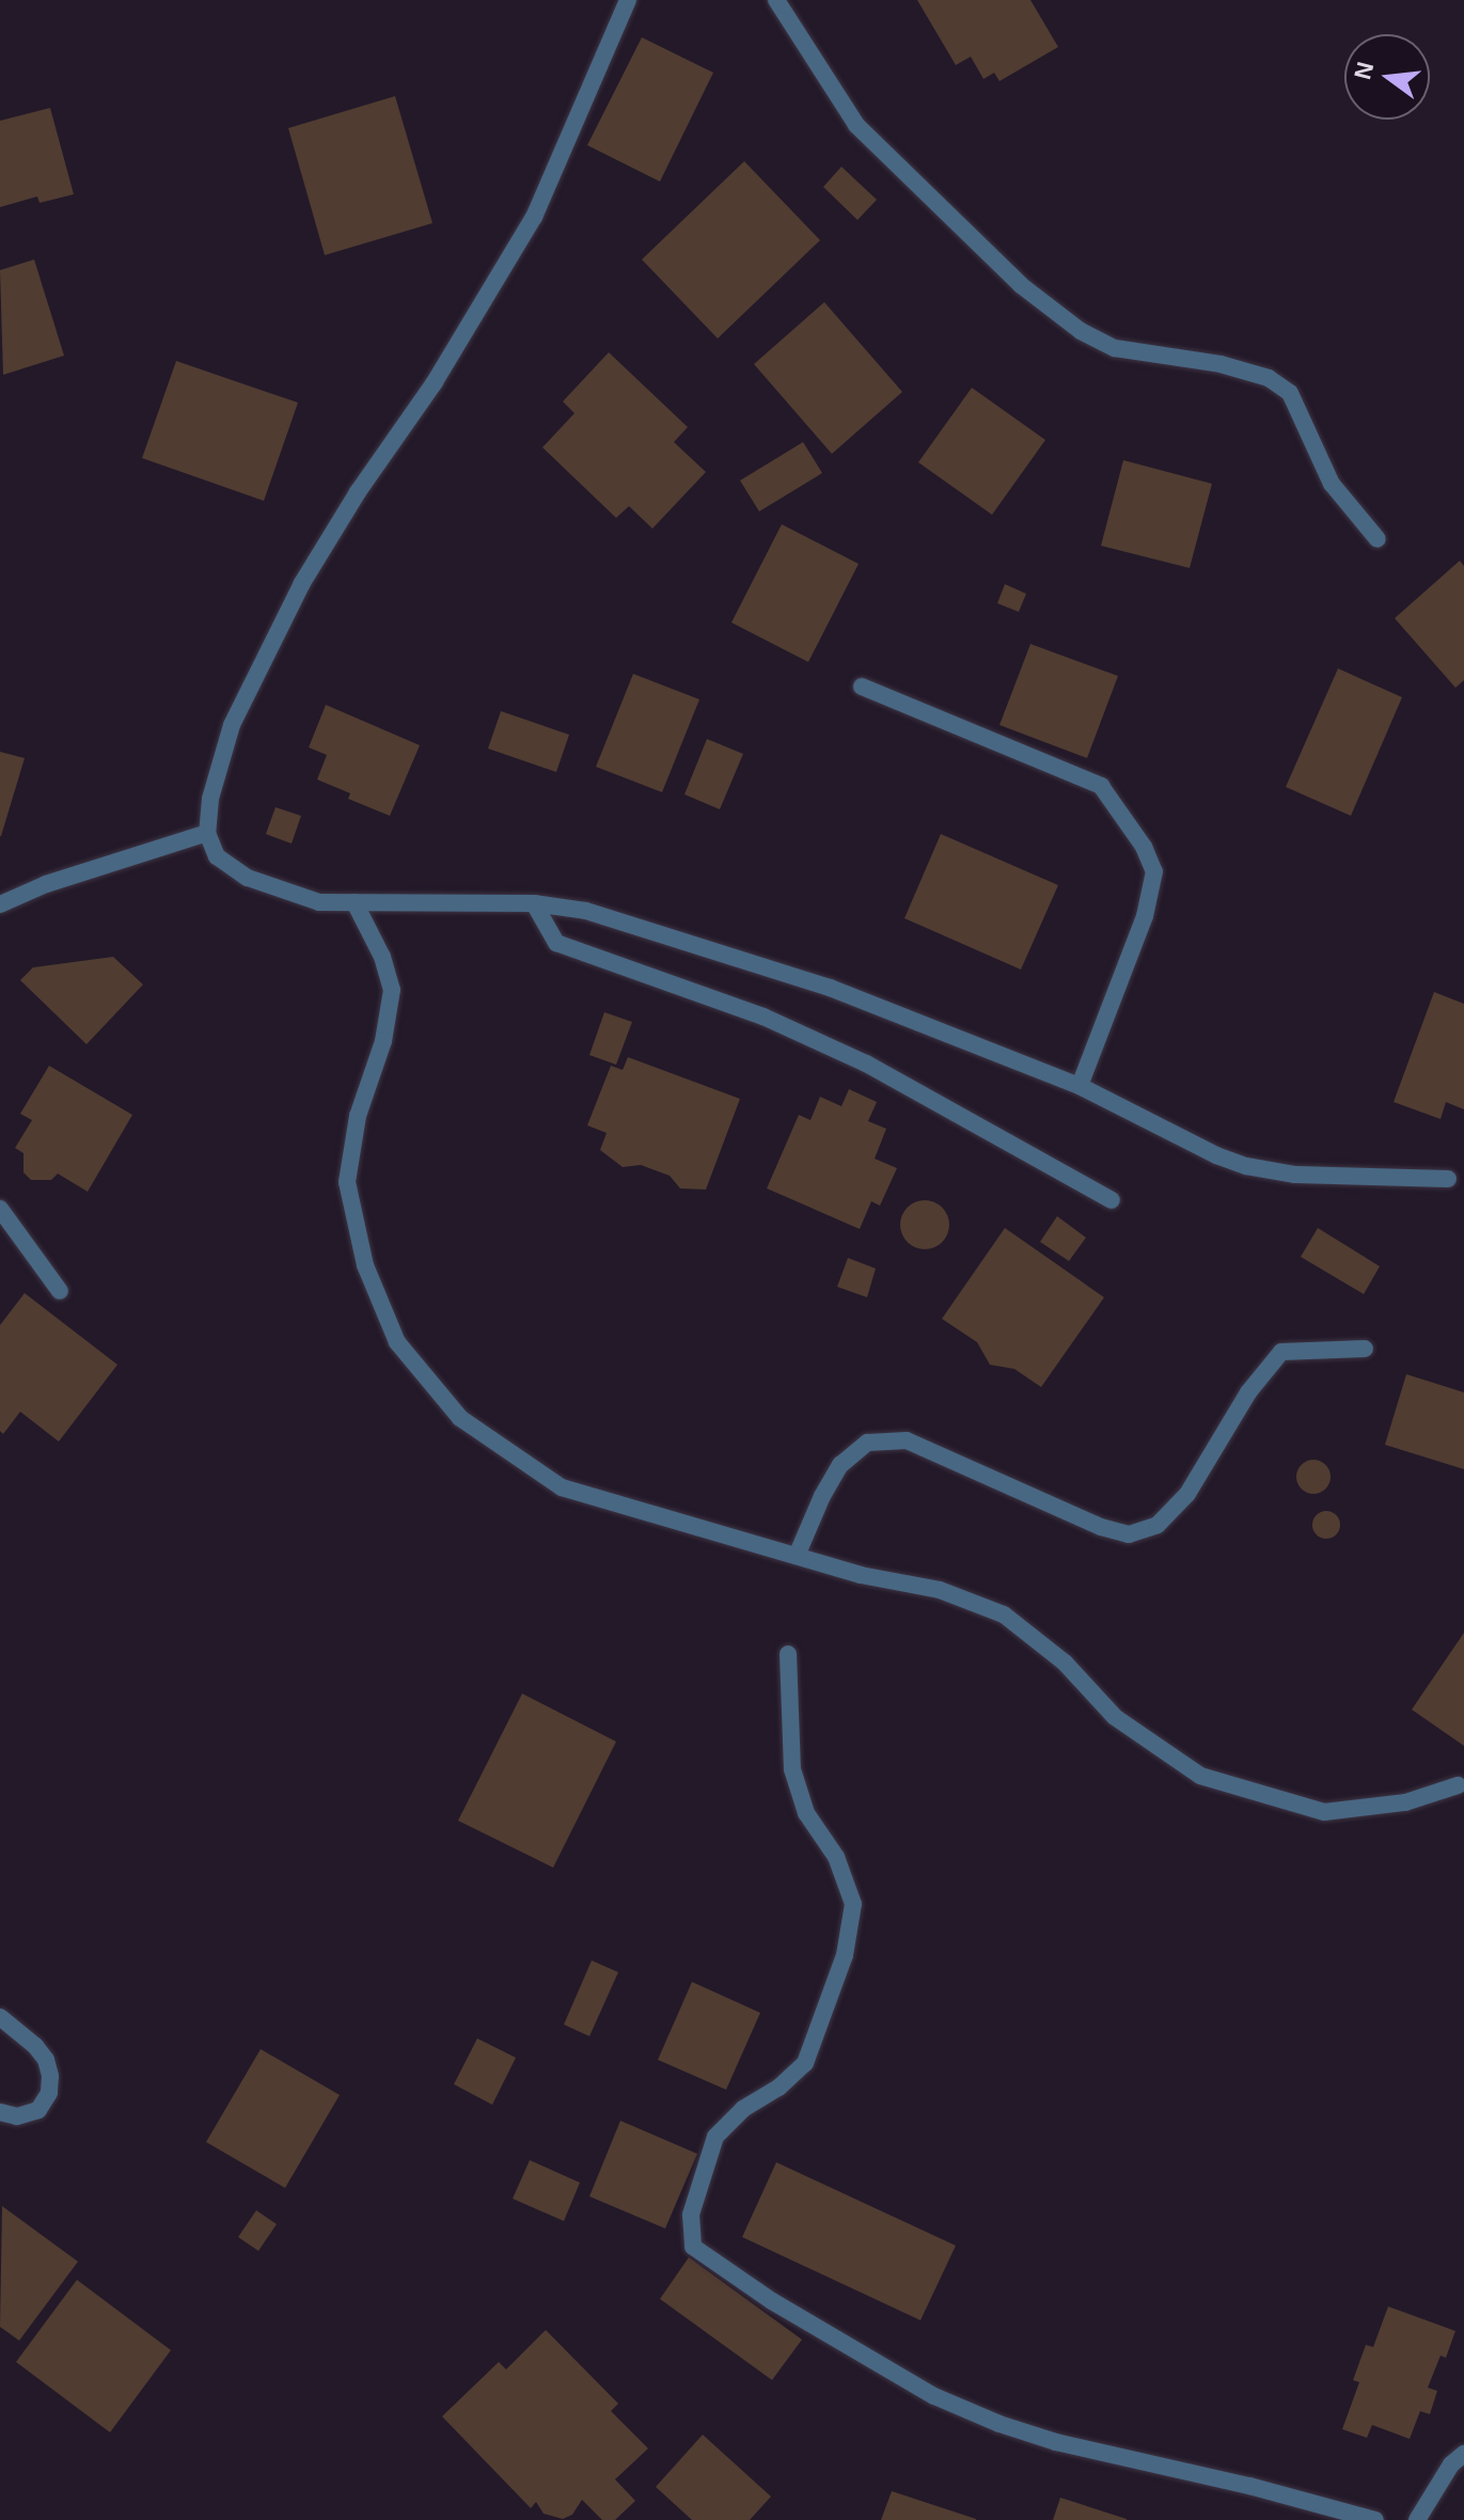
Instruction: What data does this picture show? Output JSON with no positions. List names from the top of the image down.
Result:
{
  "north": "left"
}
